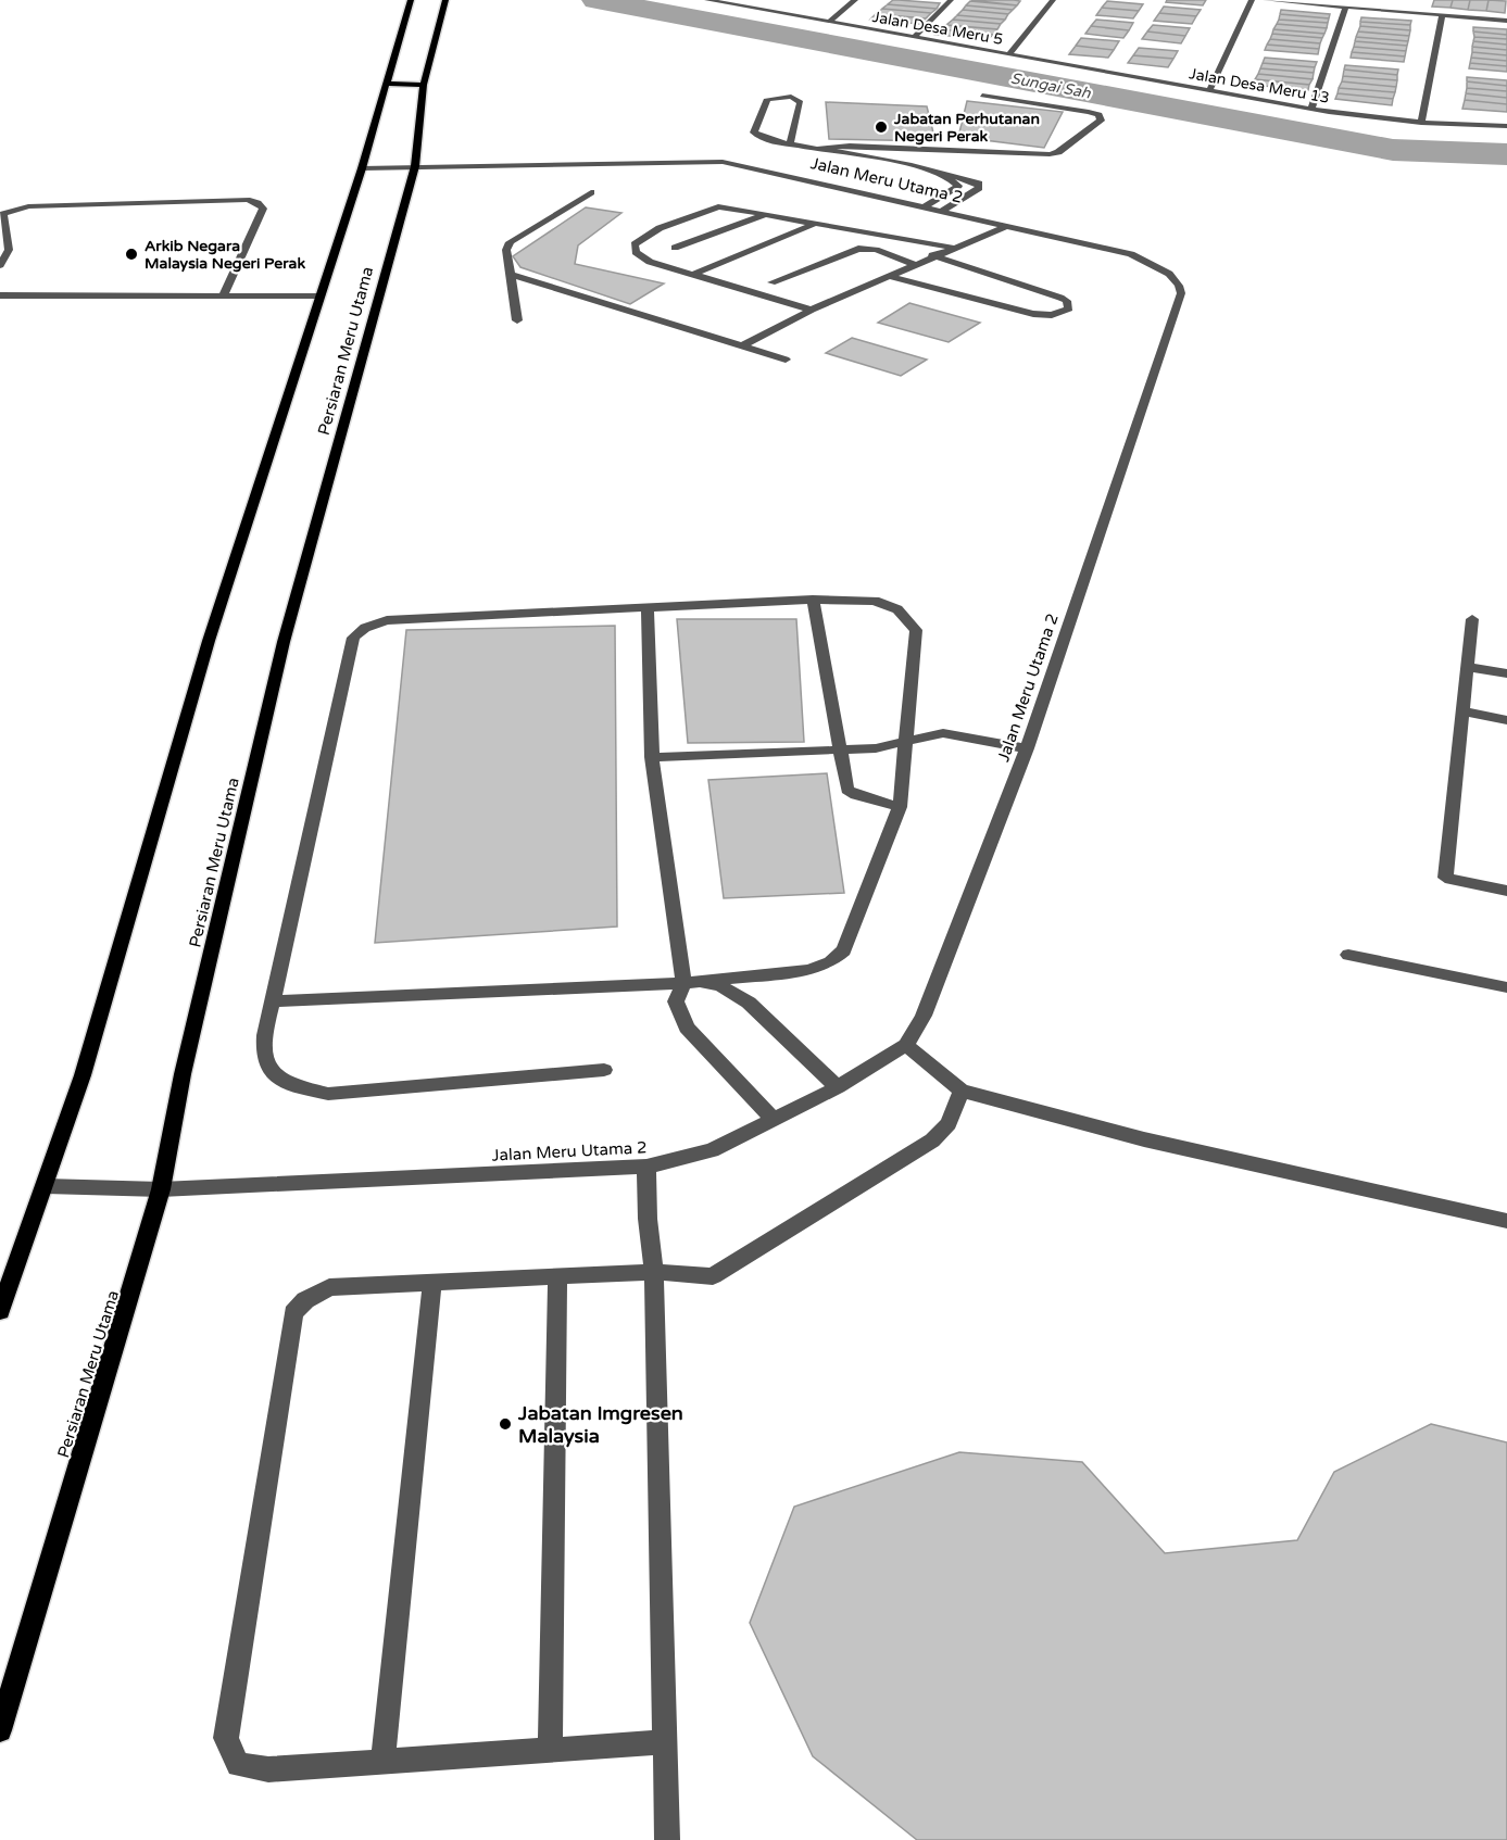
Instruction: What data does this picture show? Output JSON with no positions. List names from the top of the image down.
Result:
{
  "streets": {
    "main road": ["Persiaran Meru Utama"],
    "street": ["Jalan Desa Meru 5", "Jalan Desa Meru 13", "Jalan Meru Utama 2"]
  },
  "crossings": [
    ["Jalan Desa Meru 5", "Jalan Desa Meru 13"],
    ["Jalan Meru Utama 2", "Persiaran Meru Utama"]
  ],
  "water": ["Sungai Sah"],
  "places": ["Jabatan Perhutanan Negeri Perak", "Arkib Negara Malaysia Negeri Perak", "Jabatan Imgresen Malaysia"]
}
